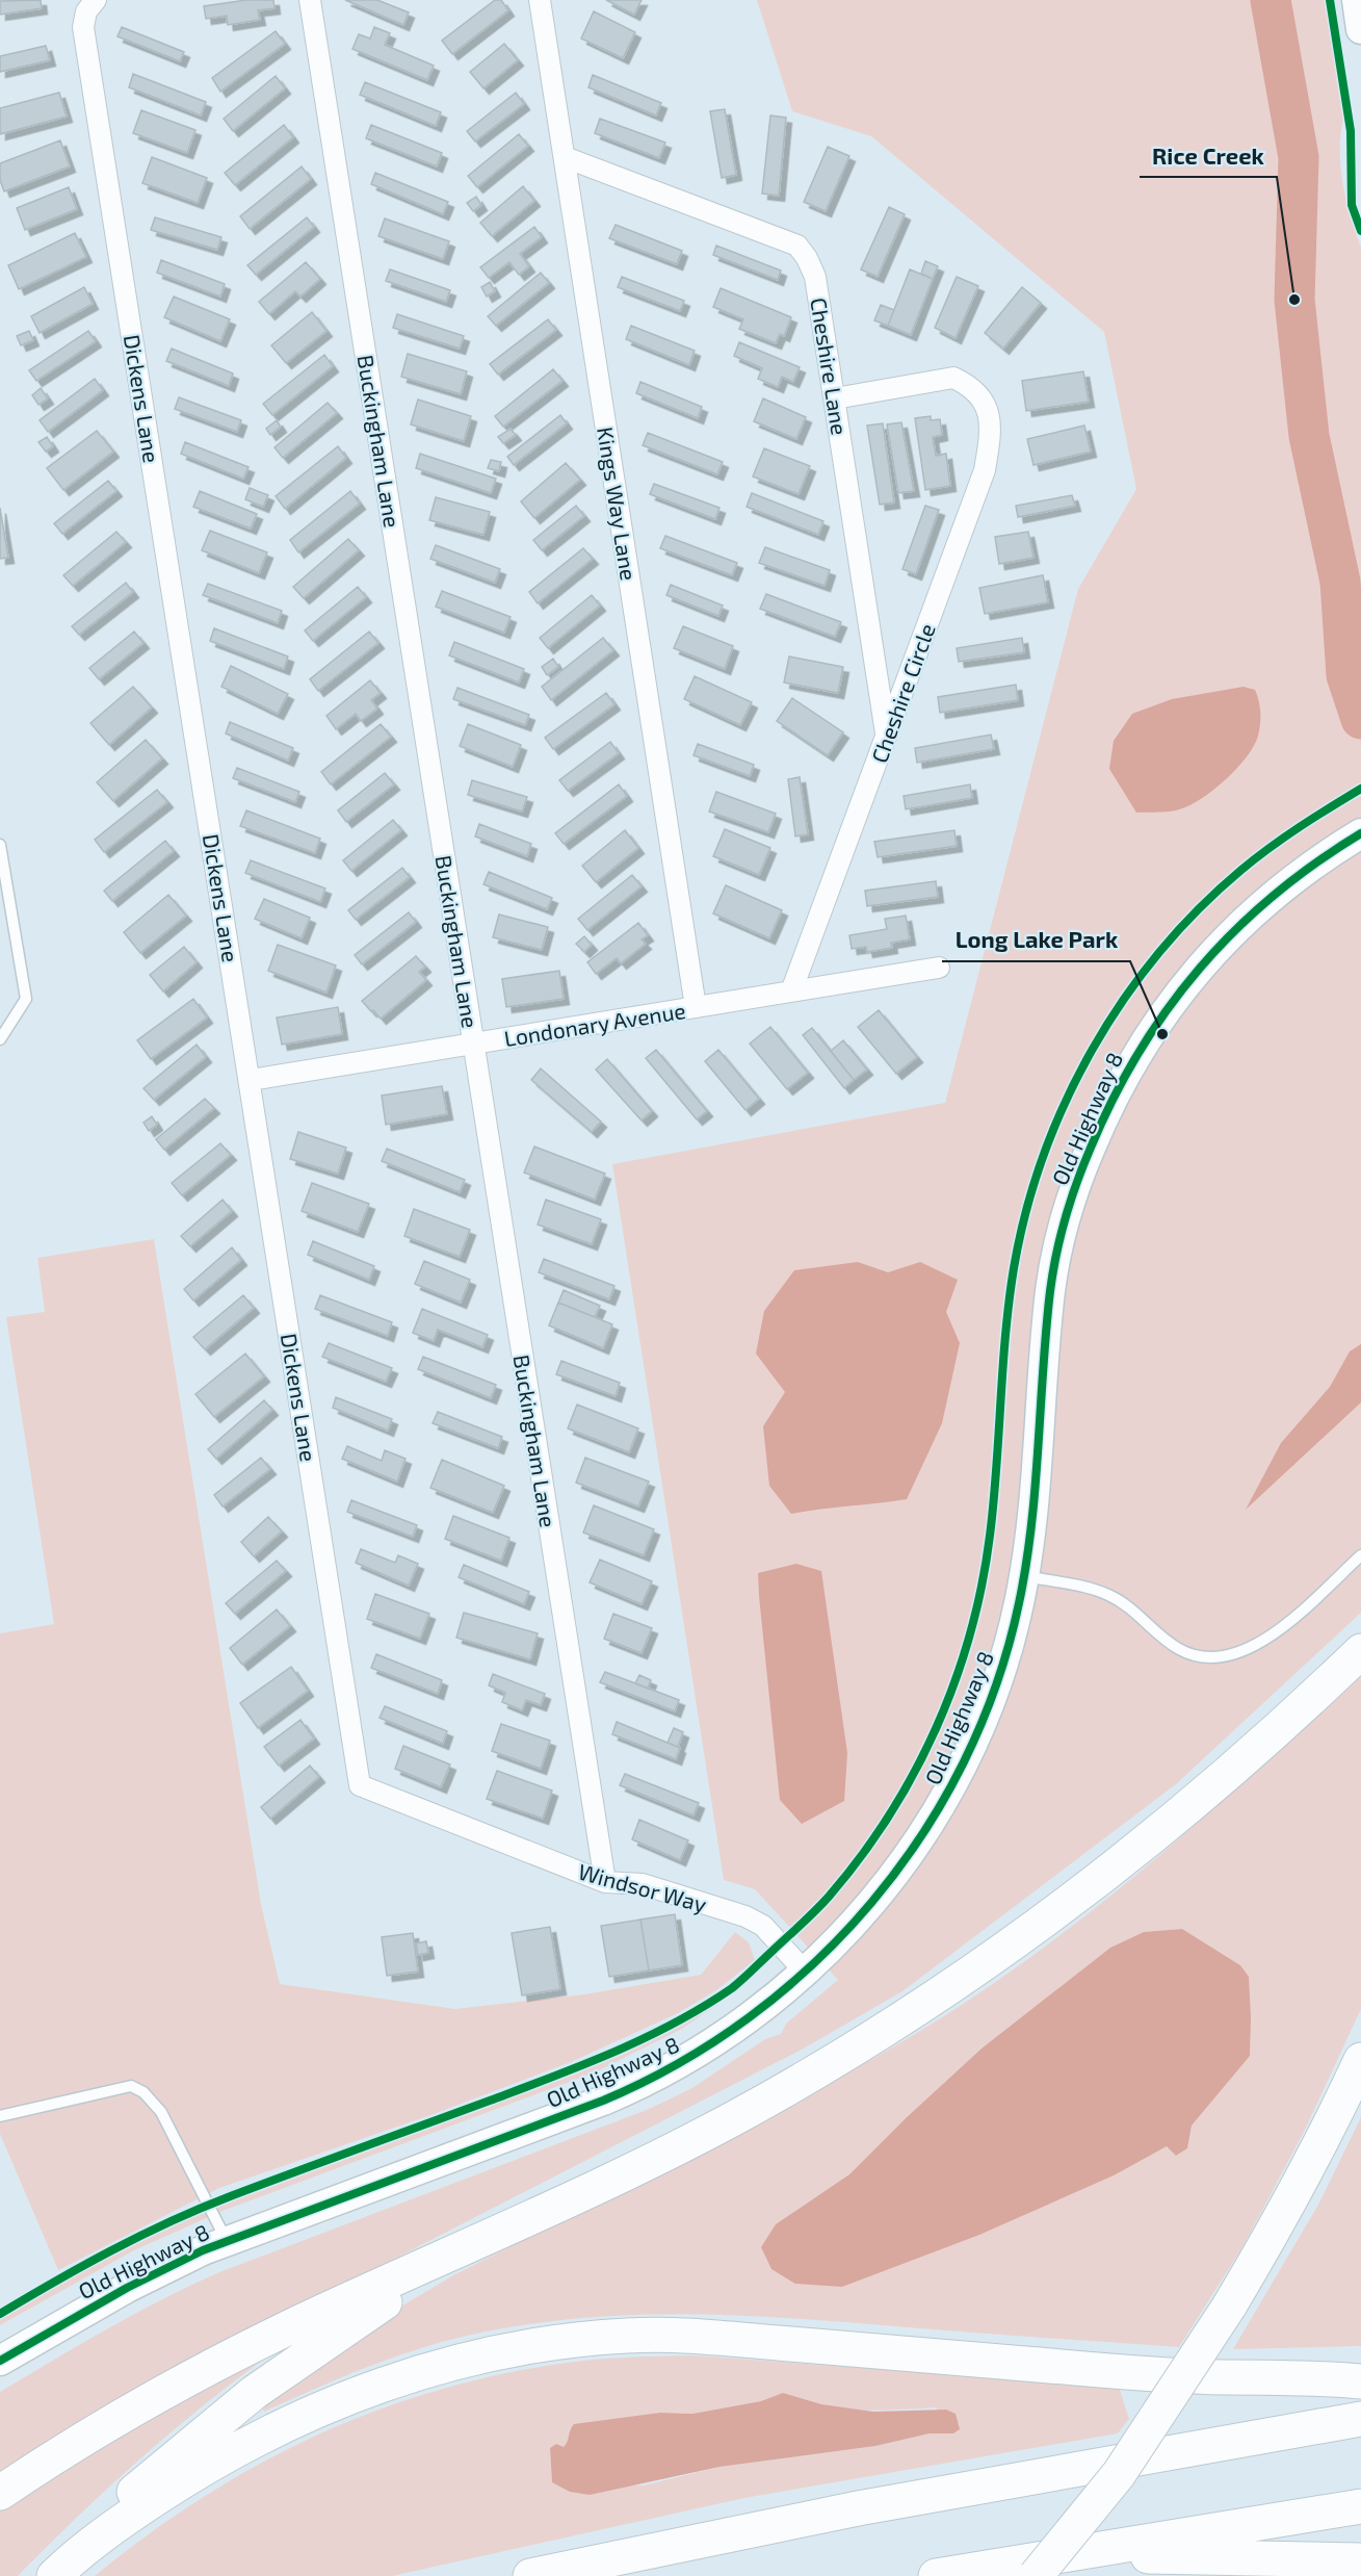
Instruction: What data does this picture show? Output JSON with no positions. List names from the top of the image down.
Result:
{
  "streets": {
    "street": [
      "Cheshire Lane",
      "Dickens Lane",
      "Buckingham Lane",
      "Kings Way Lane",
      "Cheshire Circle",
      "Londonary Avenue",
      "Old Highway 8",
      "Windsor Way"
    ]
  },
  "crossings": [
    ["Cheshire Lane", "Kings Way Lane"],
    ["Cheshire Lane", "Cheshire Circle"],
    ["Dickens Lane", "Londonary Avenue"],
    ["Dickens Lane", "Windsor Way"],
    ["Buckingham Lane", "Londonary Avenue"],
    ["Buckingham Lane", "Windsor Way"],
    ["Kings Way Lane", "Londonary Avenue"],
    ["Cheshire Circle", "Londonary Avenue"],
    ["Old Highway 8", "Windsor Way"]
  ],
  "places": ["Rice Creek", "Long Lake Park"]
}
